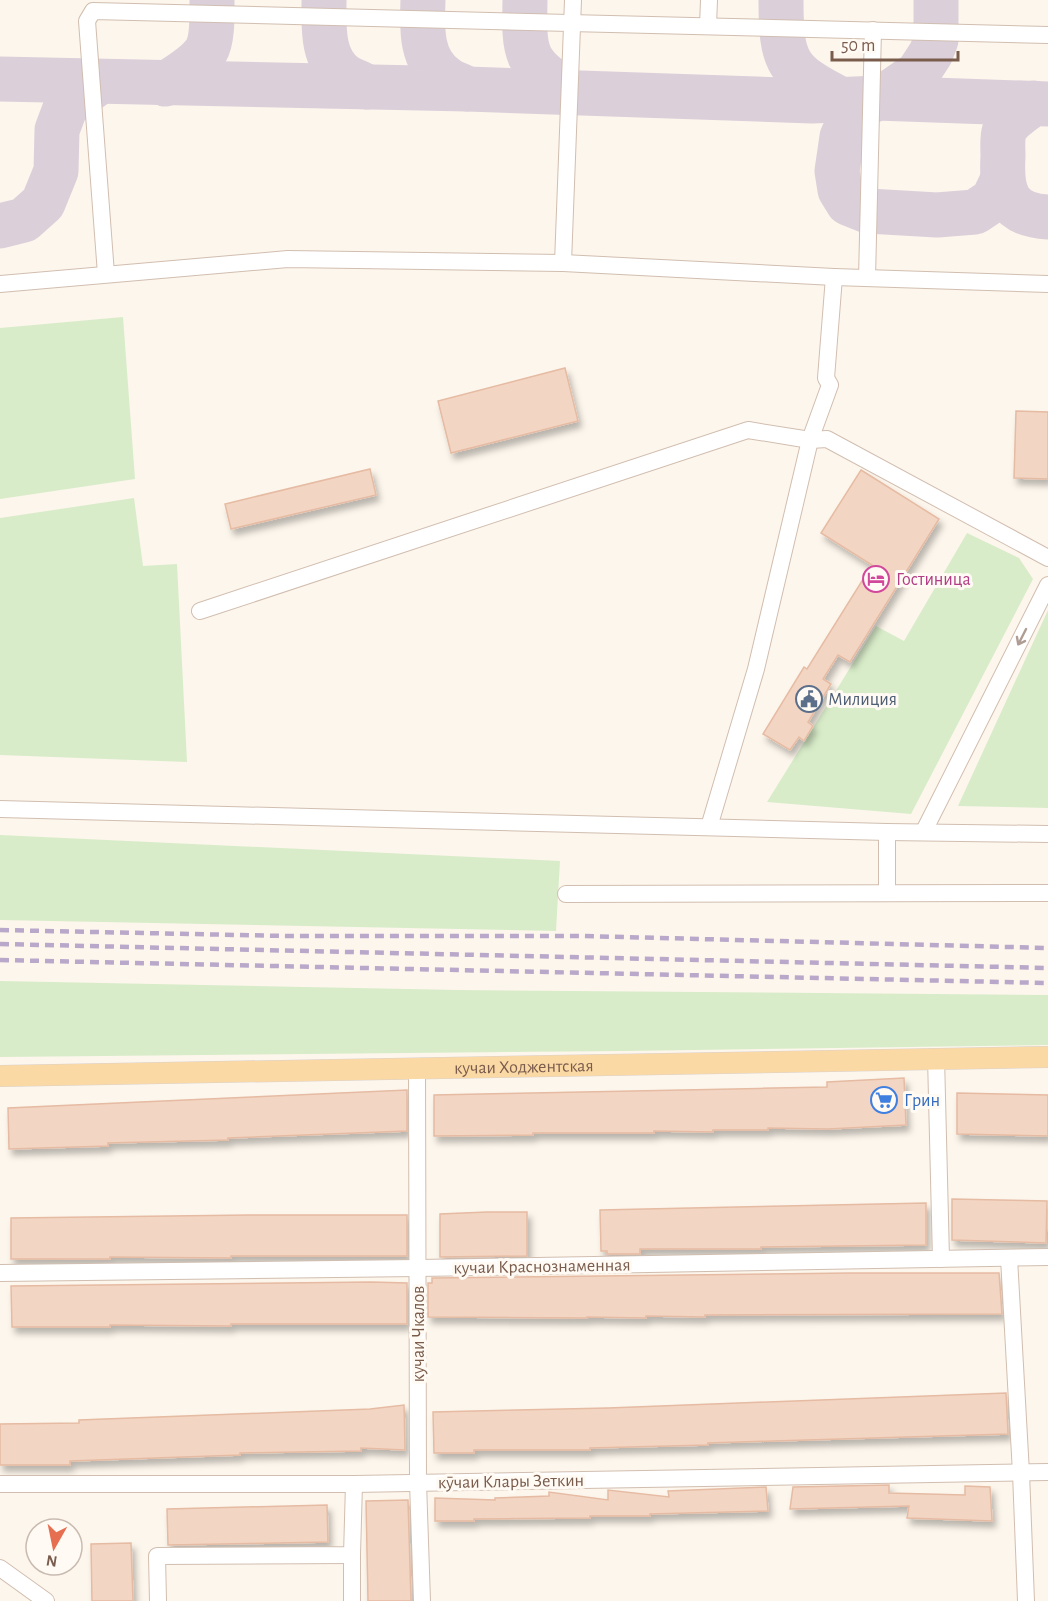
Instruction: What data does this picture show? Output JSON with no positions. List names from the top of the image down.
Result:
{
  "streets": {
    "main road": ["кучаи Ходжентская"],
    "street": ["кучаи Краснознаменная", "кучаи Чкалов", "кӯчаи Клары Зеткин"]
  },
  "crossings": [
    ["кучаи Ходжентская", "кучаи Чкалов"],
    ["кучаи Краснознаменная", "кучаи Чкалов"],
    ["кучаи Чкалов", "кӯчаи Клары Зеткин"]
  ],
  "places": {
    "hotel": ["Гостиница"],
    "public building": ["Милиция"],
    "supermarket": ["Грин"]
  },
  "scale_bar": "50 m",
  "north": "bottom"
}
